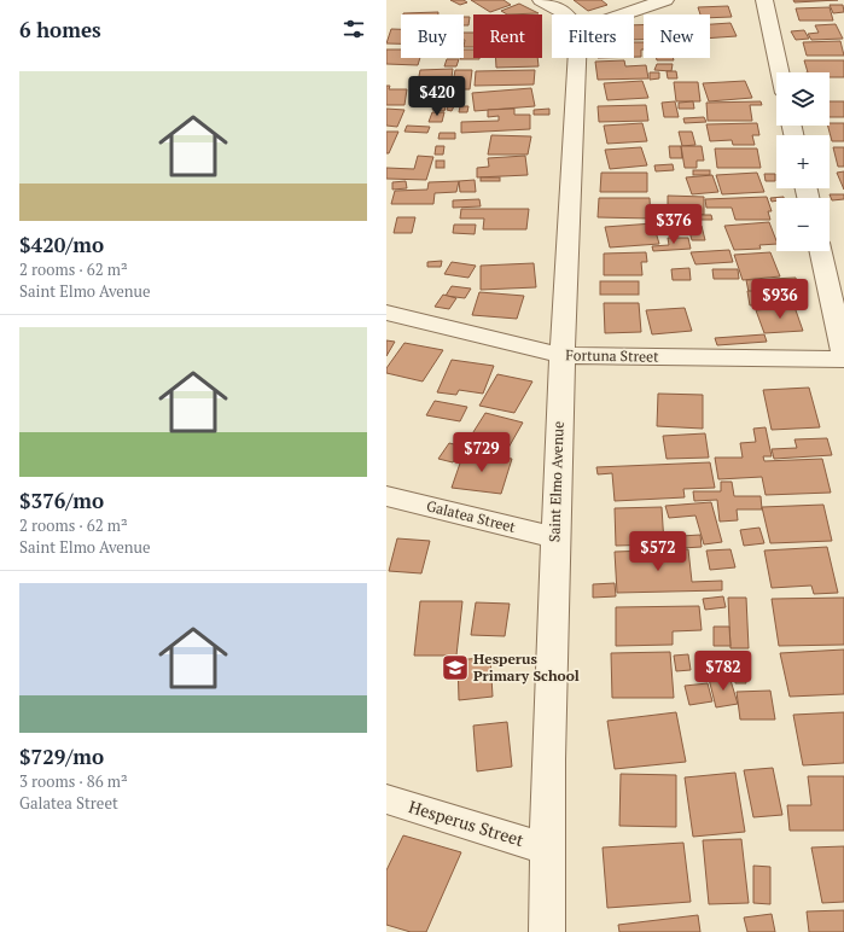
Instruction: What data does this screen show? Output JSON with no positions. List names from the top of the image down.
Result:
{
  "streets": {
    "street": [
      "Fortuna Street",
      "Saint Elmo Avenue",
      "Galatea Street",
      "Hesperus Street"
    ]
  },
  "crossings": [
    ["Fortuna Street", "Saint Elmo Avenue"],
    ["Saint Elmo Avenue", "Galatea Street"],
    ["Saint Elmo Avenue", "Hesperus Street"]
  ],
  "places": {
    "school or university": ["Hesperus Primary School"]
  },
  "page": {
    "heading": "6 homes",
    "chip": [
      "Buy",
      "Rent",
      "Filters",
      "New"
    ],
    "list": [
      {
        "name": "$420/mo",
        "note": "2 rooms · 62 m² · Saint Elmo Avenue"
      },
      {
        "name": "$376/mo",
        "note": "2 rooms · 62 m² · Saint Elmo Avenue"
      },
      {
        "name": "$729/mo",
        "note": "3 rooms · 86 m² · Galatea Street"
      }
    ],
    "map_buttons": ["+", "−"],
    "price": [
      "$420",
      "$376",
      "$936",
      "$729",
      "$572",
      "$782"
    ]
  }
}
